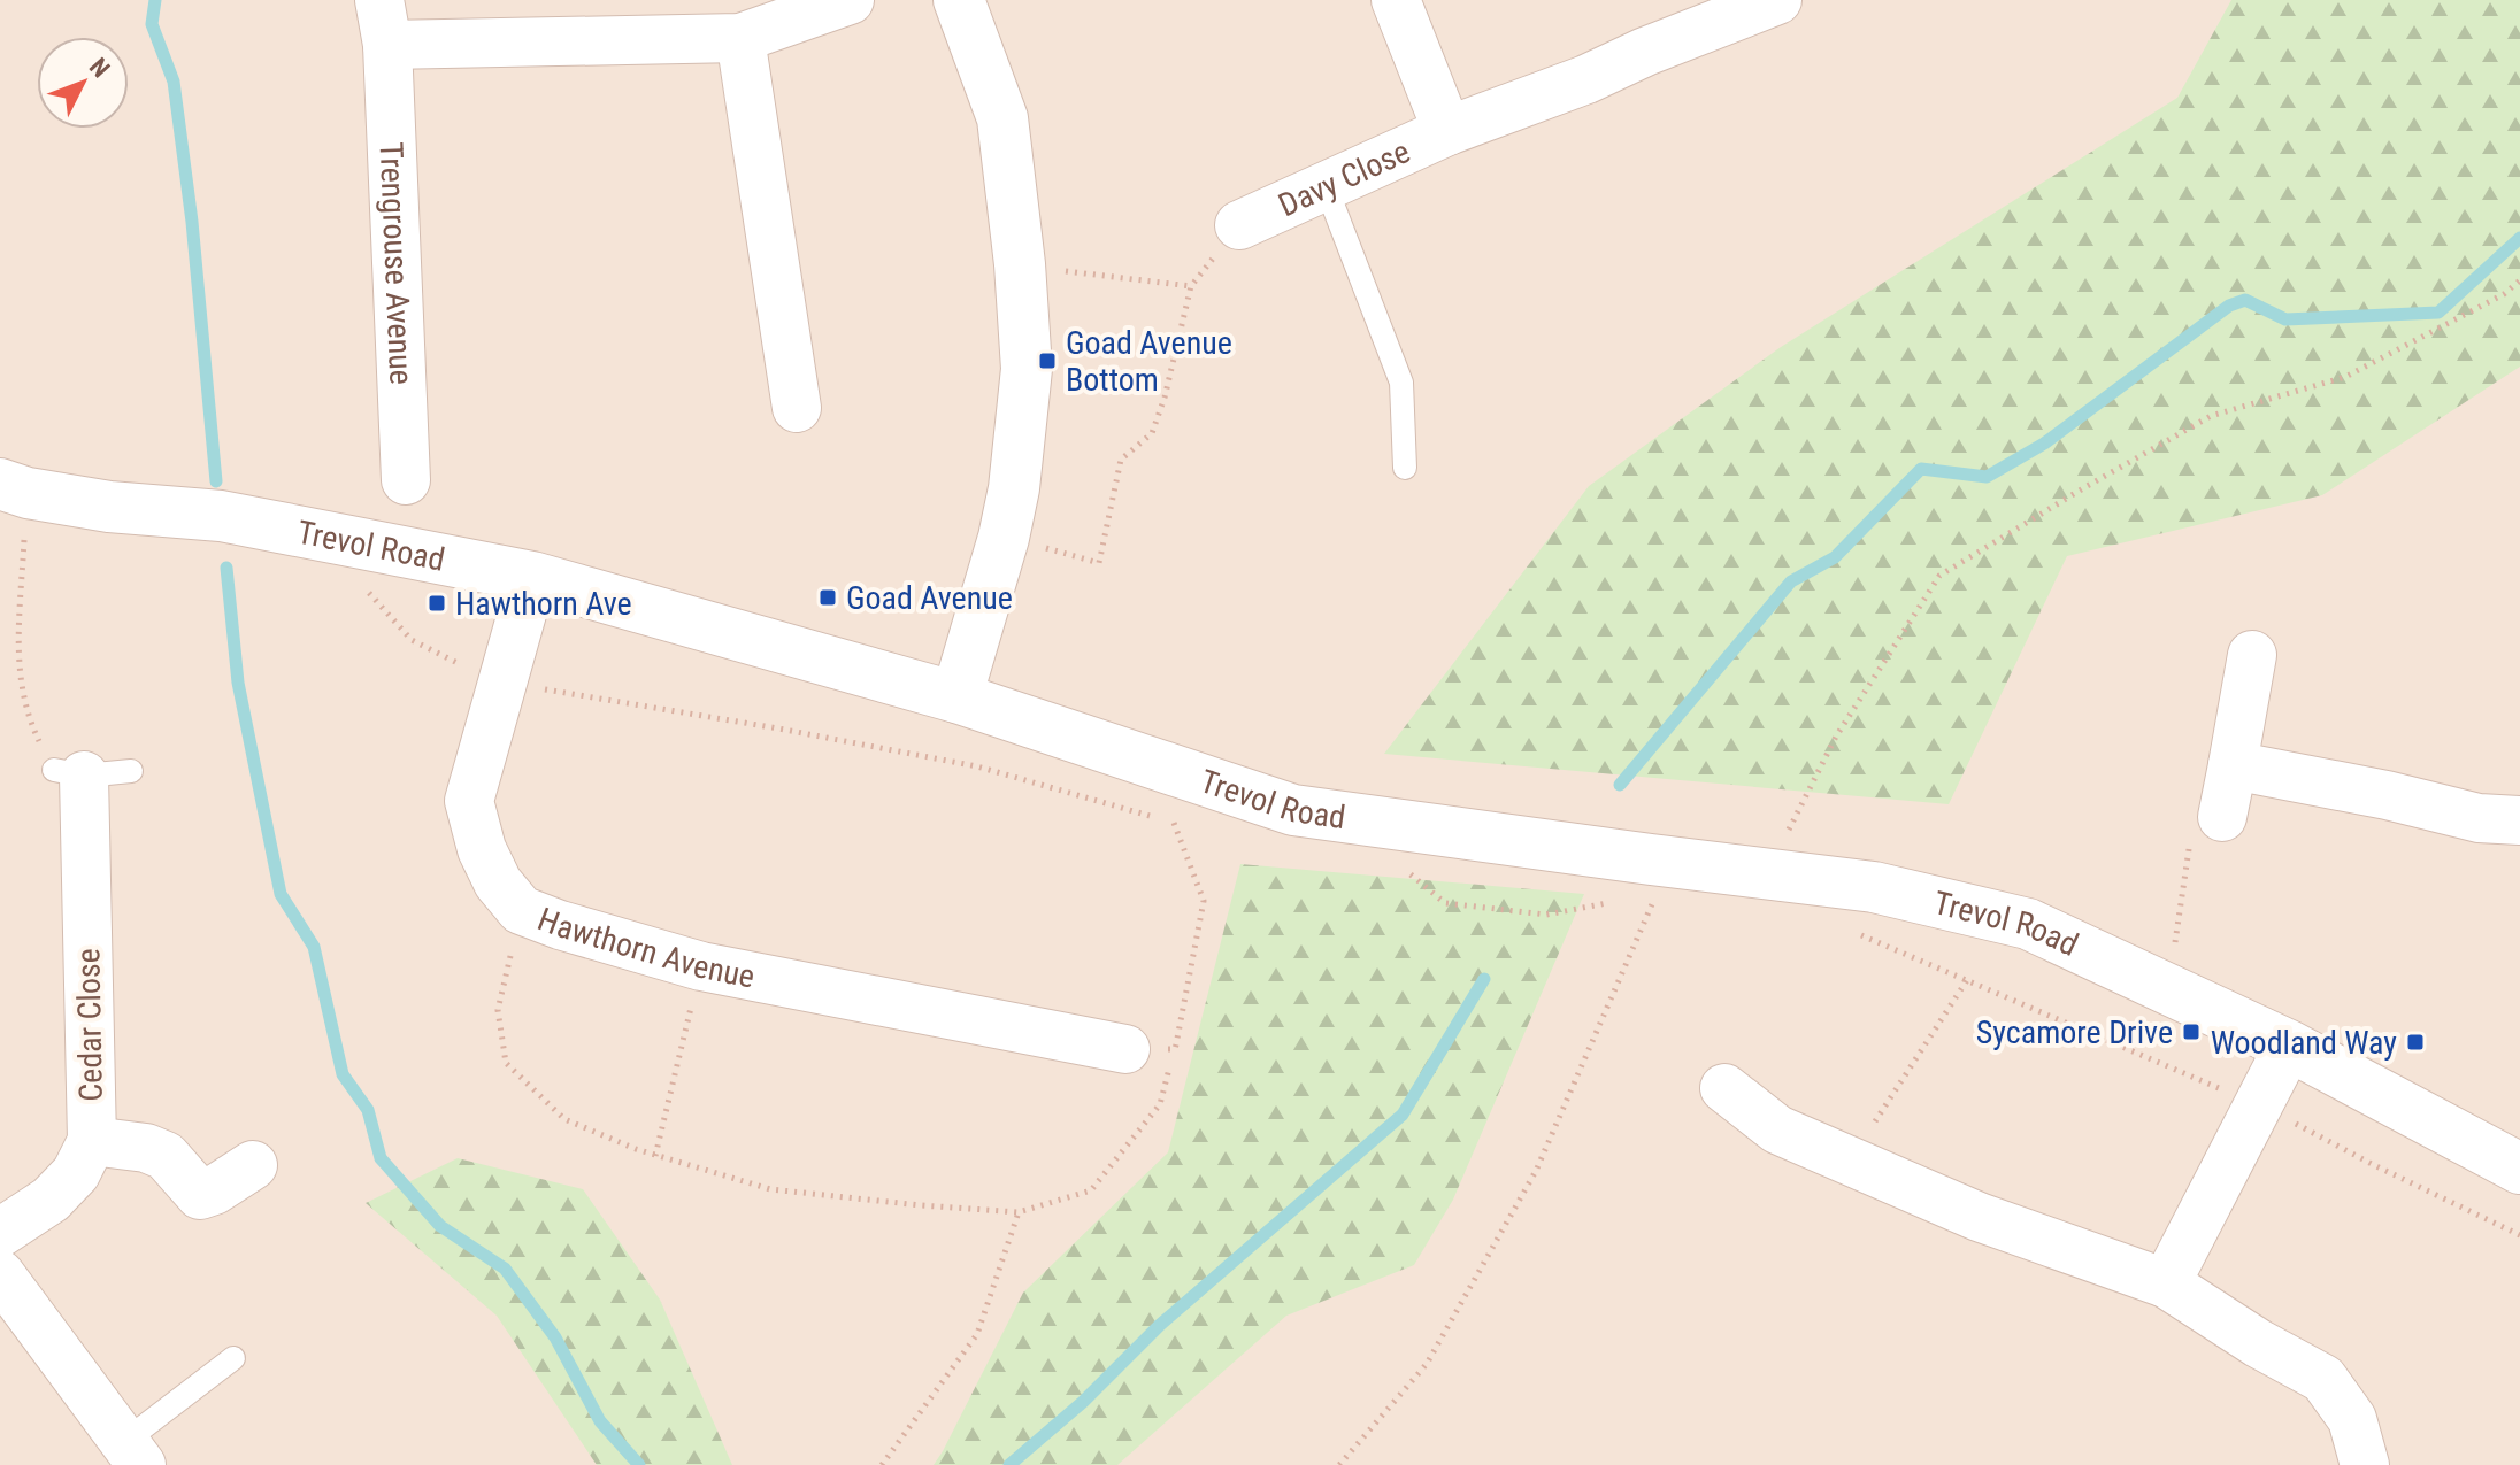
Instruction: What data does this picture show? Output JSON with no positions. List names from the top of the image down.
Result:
{
  "streets": {
    "street": [
      "Davy Close",
      "Trengrouse Avenue",
      "Trevol Road",
      "Hawthorn Avenue",
      "Cedar Close"
    ]
  },
  "crossings": [
    ["Trevol Road", "Hawthorn Avenue"]
  ],
  "places": {
    "transit": [
      "Goad Avenue Bottom",
      "Goad Avenue",
      "Hawthorn Ave",
      "Sycamore Drive",
      "Woodland Way"
    ]
  },
  "north": "top right"
}
